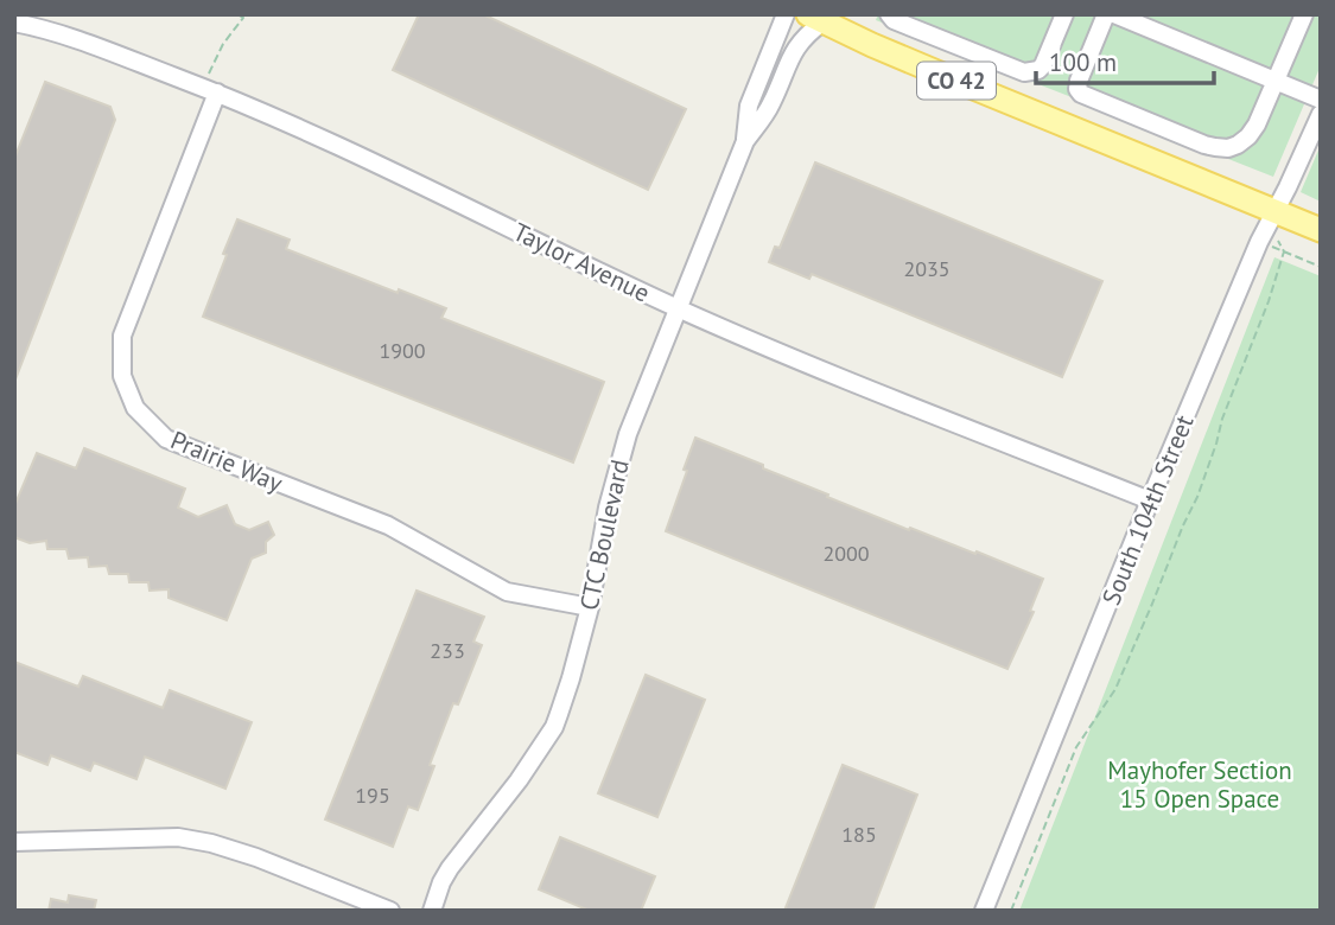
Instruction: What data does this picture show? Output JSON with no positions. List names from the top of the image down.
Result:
{
  "streets": {
    "main road": ["CO 42"],
    "street": [
      "Taylor Avenue",
      "Prairie Way",
      "South 104th Street",
      "CTC Boulevard"
    ]
  },
  "crossings": [
    ["CO 42", "South 104th Street"],
    ["CO 42", "CTC Boulevard"],
    ["Taylor Avenue", "Prairie Way"],
    ["Taylor Avenue", "South 104th Street"],
    ["Taylor Avenue", "CTC Boulevard"],
    ["Prairie Way", "CTC Boulevard"]
  ],
  "parks": ["Mayhofer Section 15 Open Space"],
  "house_numbers": [
    "2035",
    "1900",
    "2000",
    "233",
    "195",
    "185"
  ],
  "scale_bar": "100 m"
}
